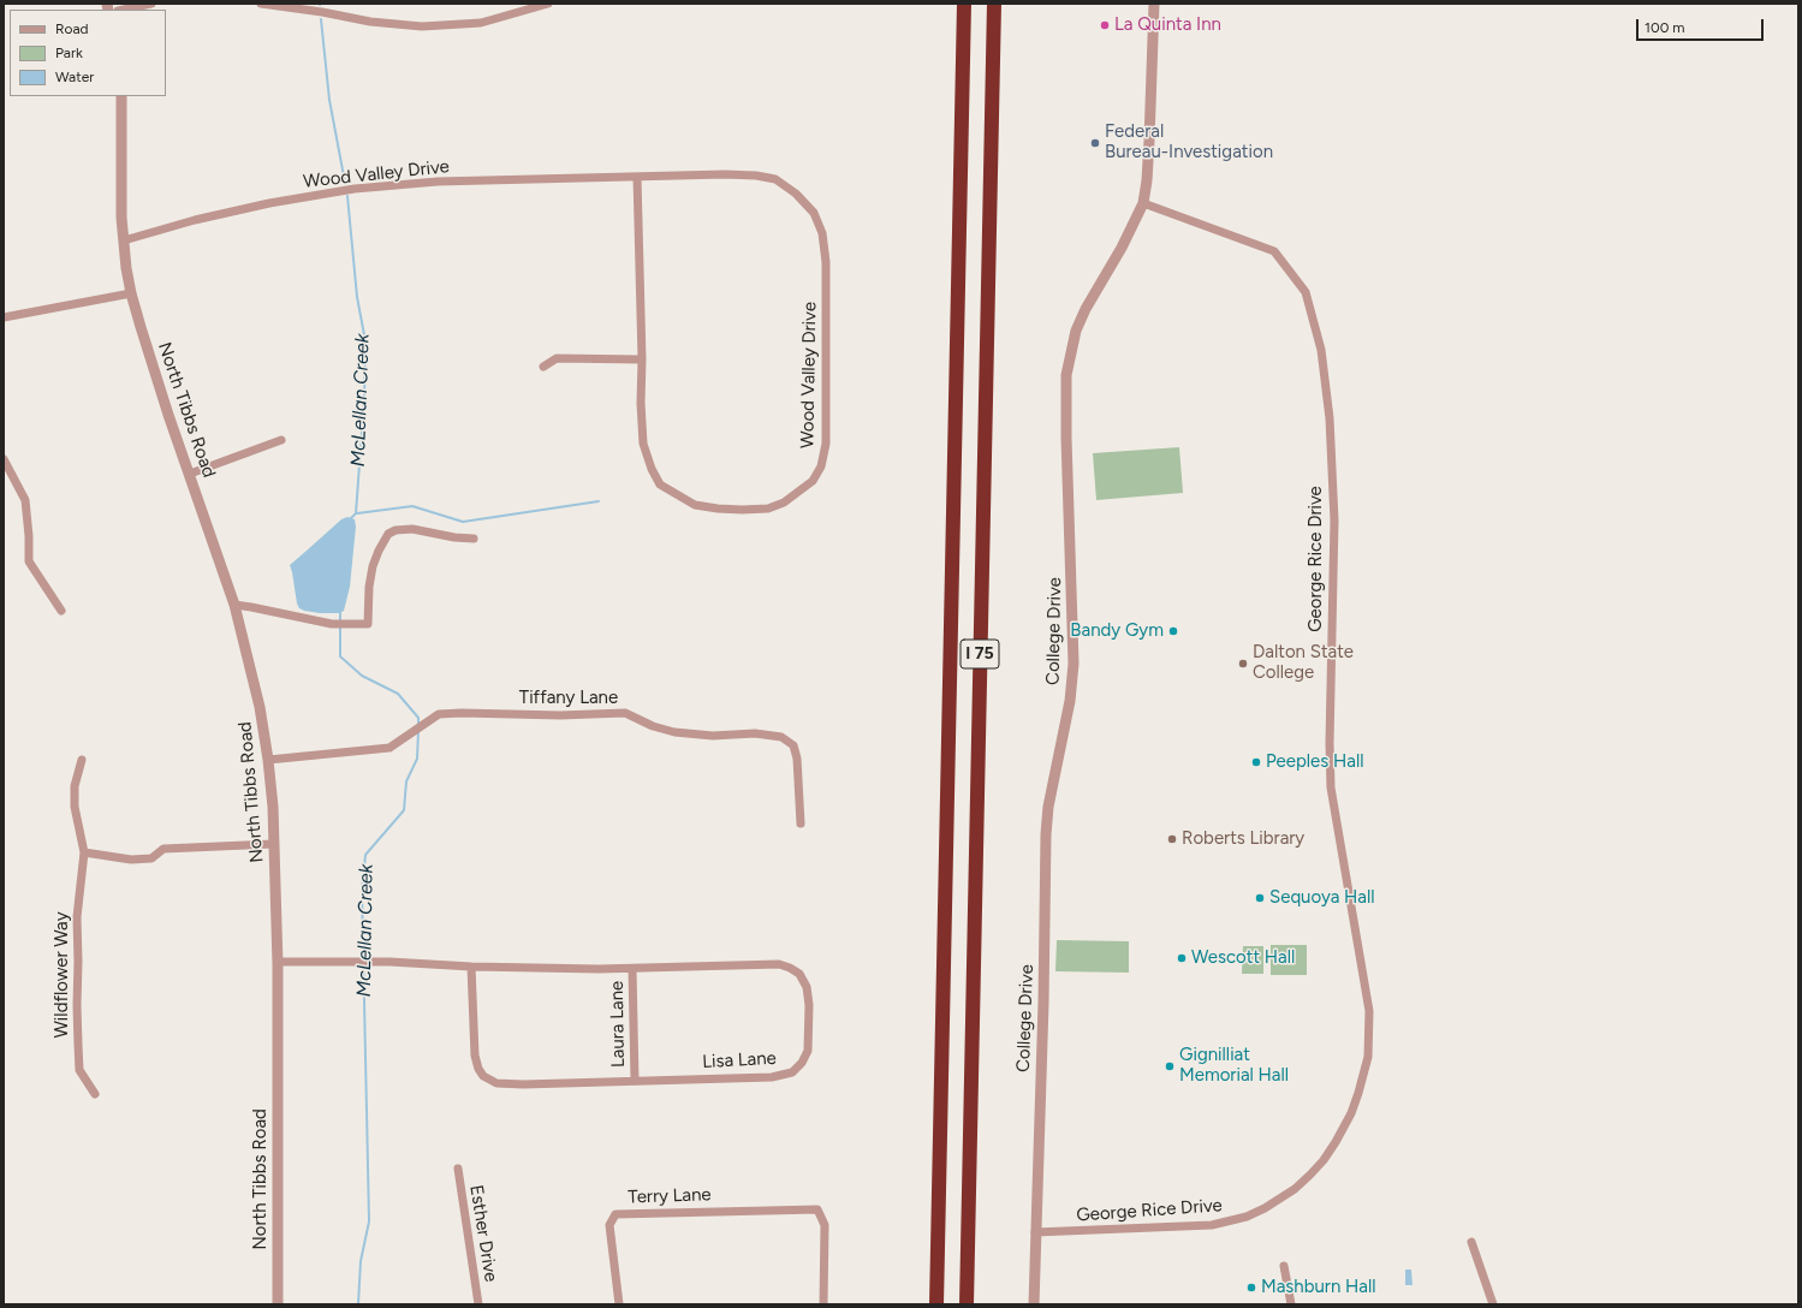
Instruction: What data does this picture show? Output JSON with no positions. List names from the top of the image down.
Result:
{
  "streets": {
    "highway": ["I 75"],
    "street": [
      "Wood Valley Drive",
      "North Tibbs Road",
      "George Rice Drive",
      "College Drive",
      "Tiffany Lane",
      "Wildflower Way",
      "Laura Lane",
      "Lisa Lane",
      "Terry Lane",
      "Esther Drive"
    ]
  },
  "crossings": [
    ["Wood Valley Drive", "North Tibbs Road"],
    ["North Tibbs Road", "Tiffany Lane"],
    ["North Tibbs Road", "Lisa Lane"],
    ["George Rice Drive", "College Drive"],
    ["Laura Lane", "Lisa Lane"]
  ],
  "water": ["McLellan Creek"],
  "places": [
    "La Quinta Inn",
    "Federal Bureau-Investigation",
    "Bandy Gym",
    "Dalton State College",
    "Peeples Hall",
    "Roberts Library",
    "Sequoya Hall",
    "Wescott Hall",
    "Gignilliat Memorial Hall",
    "Mashburn Hall"
  ],
  "legend": ["Road", "Park", "Water"],
  "scale_bar": "100 m"
}
